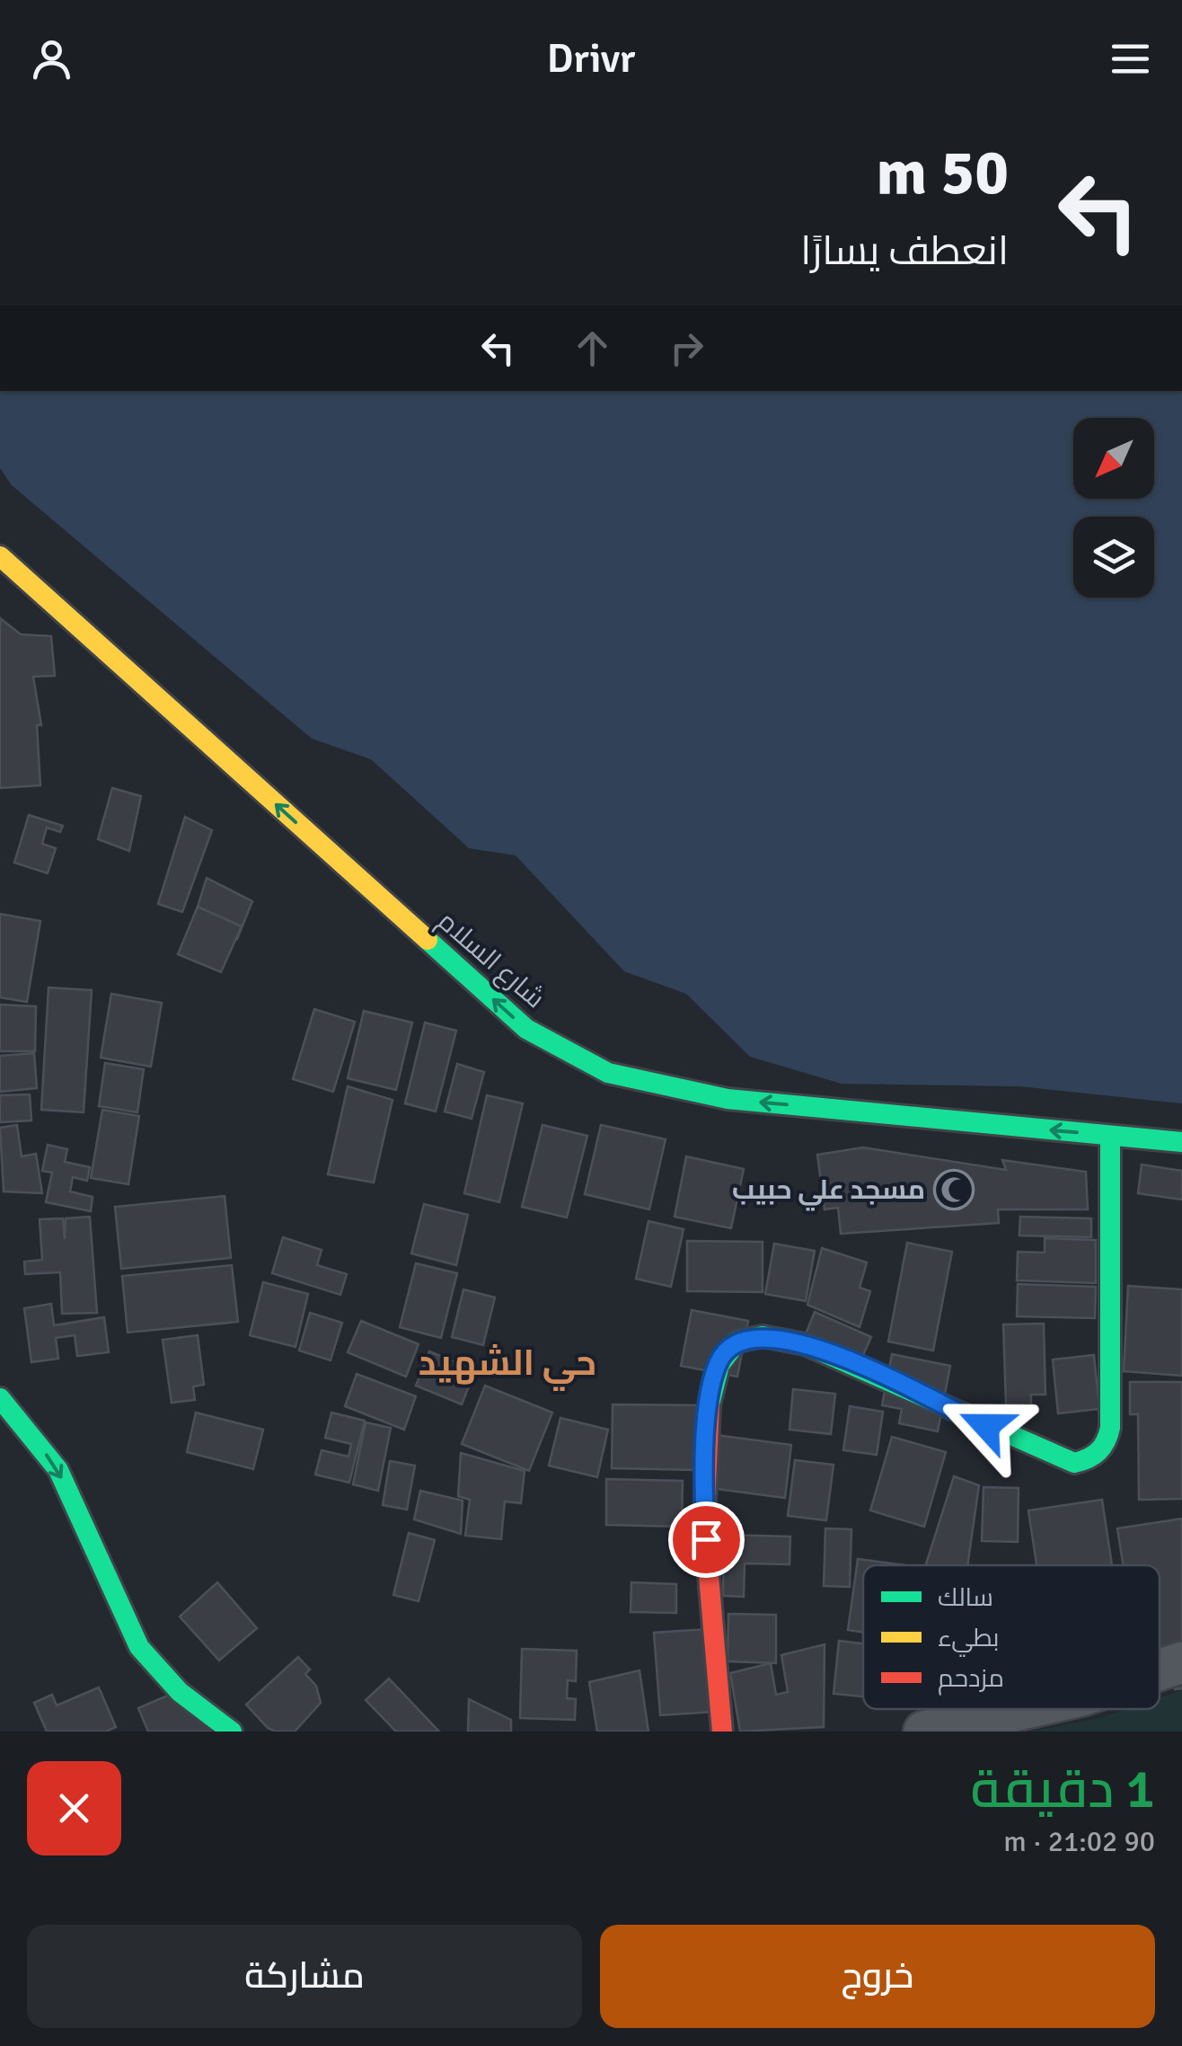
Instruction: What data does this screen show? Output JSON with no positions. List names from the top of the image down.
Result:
{
  "streets": {
    "main road": ["شارع السلام"]
  },
  "one_way": ["شارع السلام"],
  "districts": ["حي الشهيد"],
  "places": {
    "mosque": ["مسجد علي حبيب"]
  },
  "legend": ["سالك", "بطيء", "مزدحم"],
  "north": "bottom left",
  "page": {
    "header": "Drivr",
    "turn": ["50 m", "انعطف يسارًا"],
    "heading": ["1 دقيقة", "90 m · 21:02"],
    "buttons": ["خروج", "مشاركة"]
  }
}
